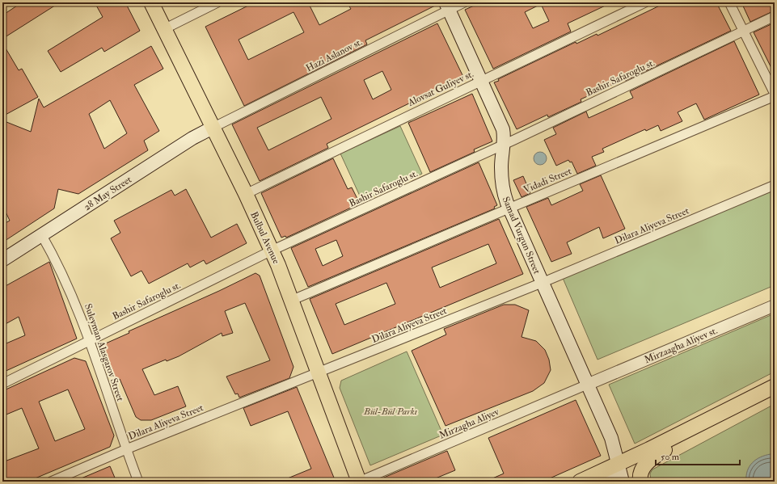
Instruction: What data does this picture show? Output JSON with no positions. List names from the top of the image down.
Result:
{
  "streets": {
    "main road": ["28 May Street", "Samad Vurgun Street", "Bulbul Avenue"],
    "street": [
      "Hazi Aslanov st.",
      "Bashir Safaroglu st.",
      "Alovsat Guliyev st.",
      "Vidadi Street",
      "Dilara Aliyeva Street",
      "Mirzaagha Aliyev st.",
      "Suleyman Alasgarov Street",
      "Mirzagha Aliyev"
    ]
  },
  "crossings": [
    ["Hazi Aslanov st.", "28 May Street"],
    ["Hazi Aslanov st.", "Samad Vurgun Street"],
    ["Hazi Aslanov st.", "Bulbul Avenue"],
    ["Bashir Safaroglu st.", "Samad Vurgun Street"],
    ["Bashir Safaroglu st.", "Bulbul Avenue"],
    ["Bashir Safaroglu st.", "Suleyman Alasgarov Street"],
    ["Alovsat Guliyev st.", "Samad Vurgun Street"],
    ["Alovsat Guliyev st.", "Bulbul Avenue"],
    ["Vidadi Street", "Samad Vurgun Street"],
    ["Vidadi Street", "Bulbul Avenue"],
    ["28 May Street", "Bulbul Avenue"],
    ["28 May Street", "Suleyman Alasgarov Street"],
    ["Dilara Aliyeva Street", "Samad Vurgun Street"],
    ["Dilara Aliyeva Street", "Bulbul Avenue"],
    ["Dilara Aliyeva Street", "Suleyman Alasgarov Street"],
    ["Samad Vurgun Street", "Mirzaagha Aliyev st."],
    ["Samad Vurgun Street", "Mirzagha Aliyev"],
    ["Bulbul Avenue", "Mirzagha Aliyev"],
    ["Mirzaagha Aliyev st.", "Mirzagha Aliyev"]
  ],
  "parks": ["Bül-Bül Parkı"],
  "scale_bar": "50 m"
}
